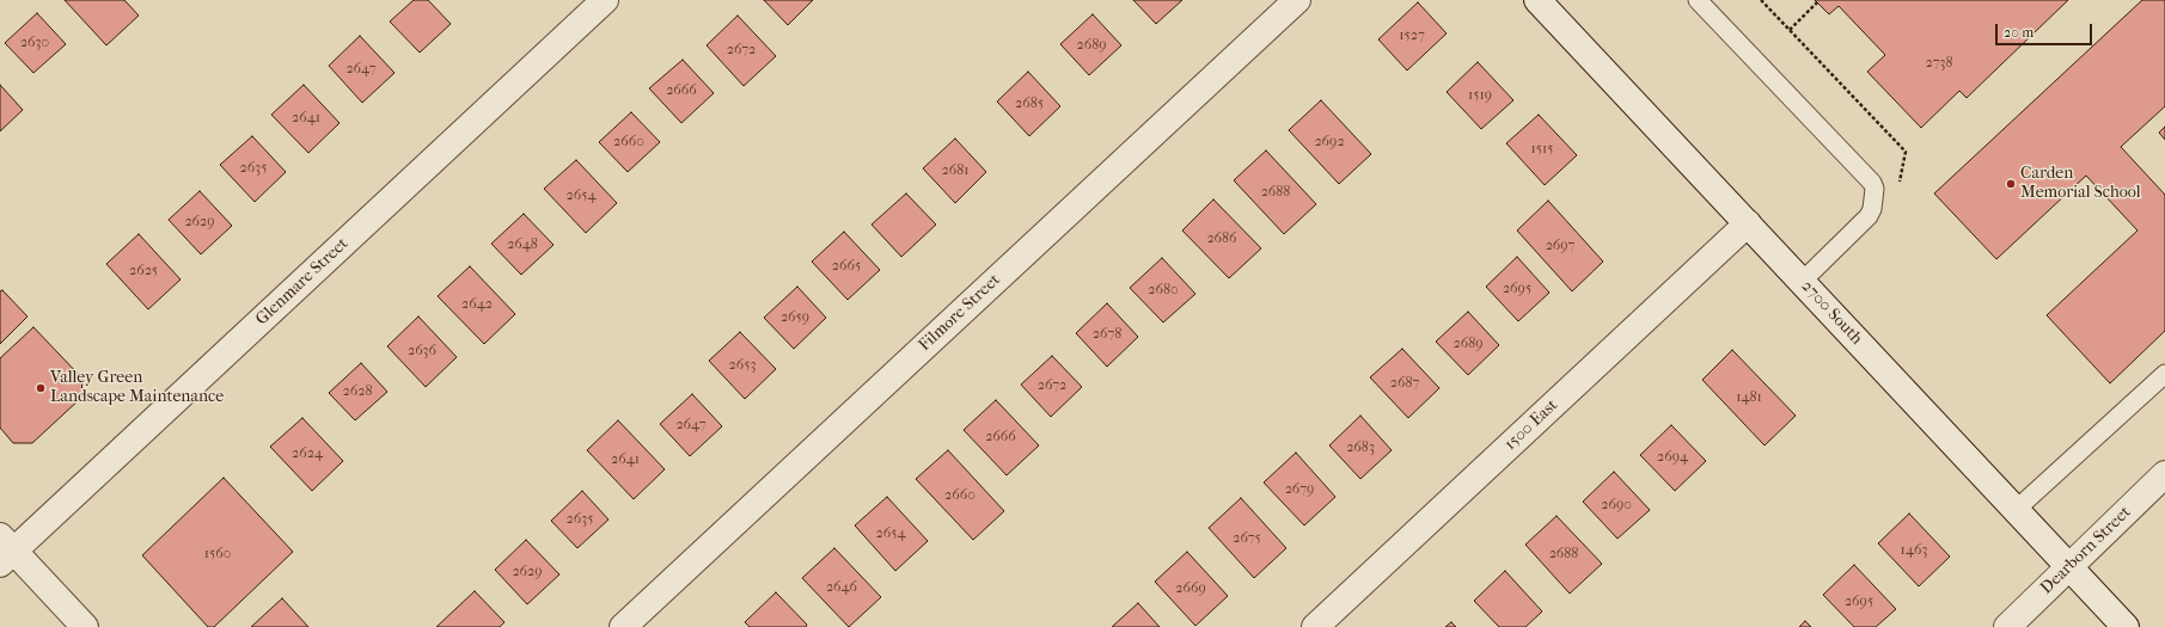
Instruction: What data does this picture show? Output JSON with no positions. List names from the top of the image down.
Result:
{
  "streets": {
    "street": [
      "Glenmare Street",
      "Filmore Street",
      "2700 South",
      "1500 East",
      "Dearborn Street"
    ]
  },
  "crossings": [
    ["2700 South", "1500 East"],
    ["2700 South", "Dearborn Street"]
  ],
  "places": ["Carden Memorial School", "Valley Green Landscape Maintenance"],
  "house_numbers": [
    "1527",
    "2630",
    "2689",
    "2672",
    "2738",
    "2647",
    "2666",
    "1519",
    "2685",
    "2641",
    "2660",
    "2692",
    "1515",
    "2635",
    "2681",
    "2688",
    "2654",
    "2629",
    "2686",
    "2648",
    "2697",
    "2665",
    "2625",
    "2695",
    "2680",
    "2642",
    "2659",
    "2678",
    "2689",
    "2636",
    "2653",
    "2687",
    "2672",
    "2628",
    "1481",
    "2647",
    "2666",
    "2683",
    "2624",
    "2694",
    "2641",
    "2679",
    "2660",
    "2690",
    "2635",
    "2654",
    "2675",
    "1463",
    "1560",
    "2688",
    "2629",
    "2646",
    "2669",
    "2695"
  ],
  "scale_bar": "20 m"
}
